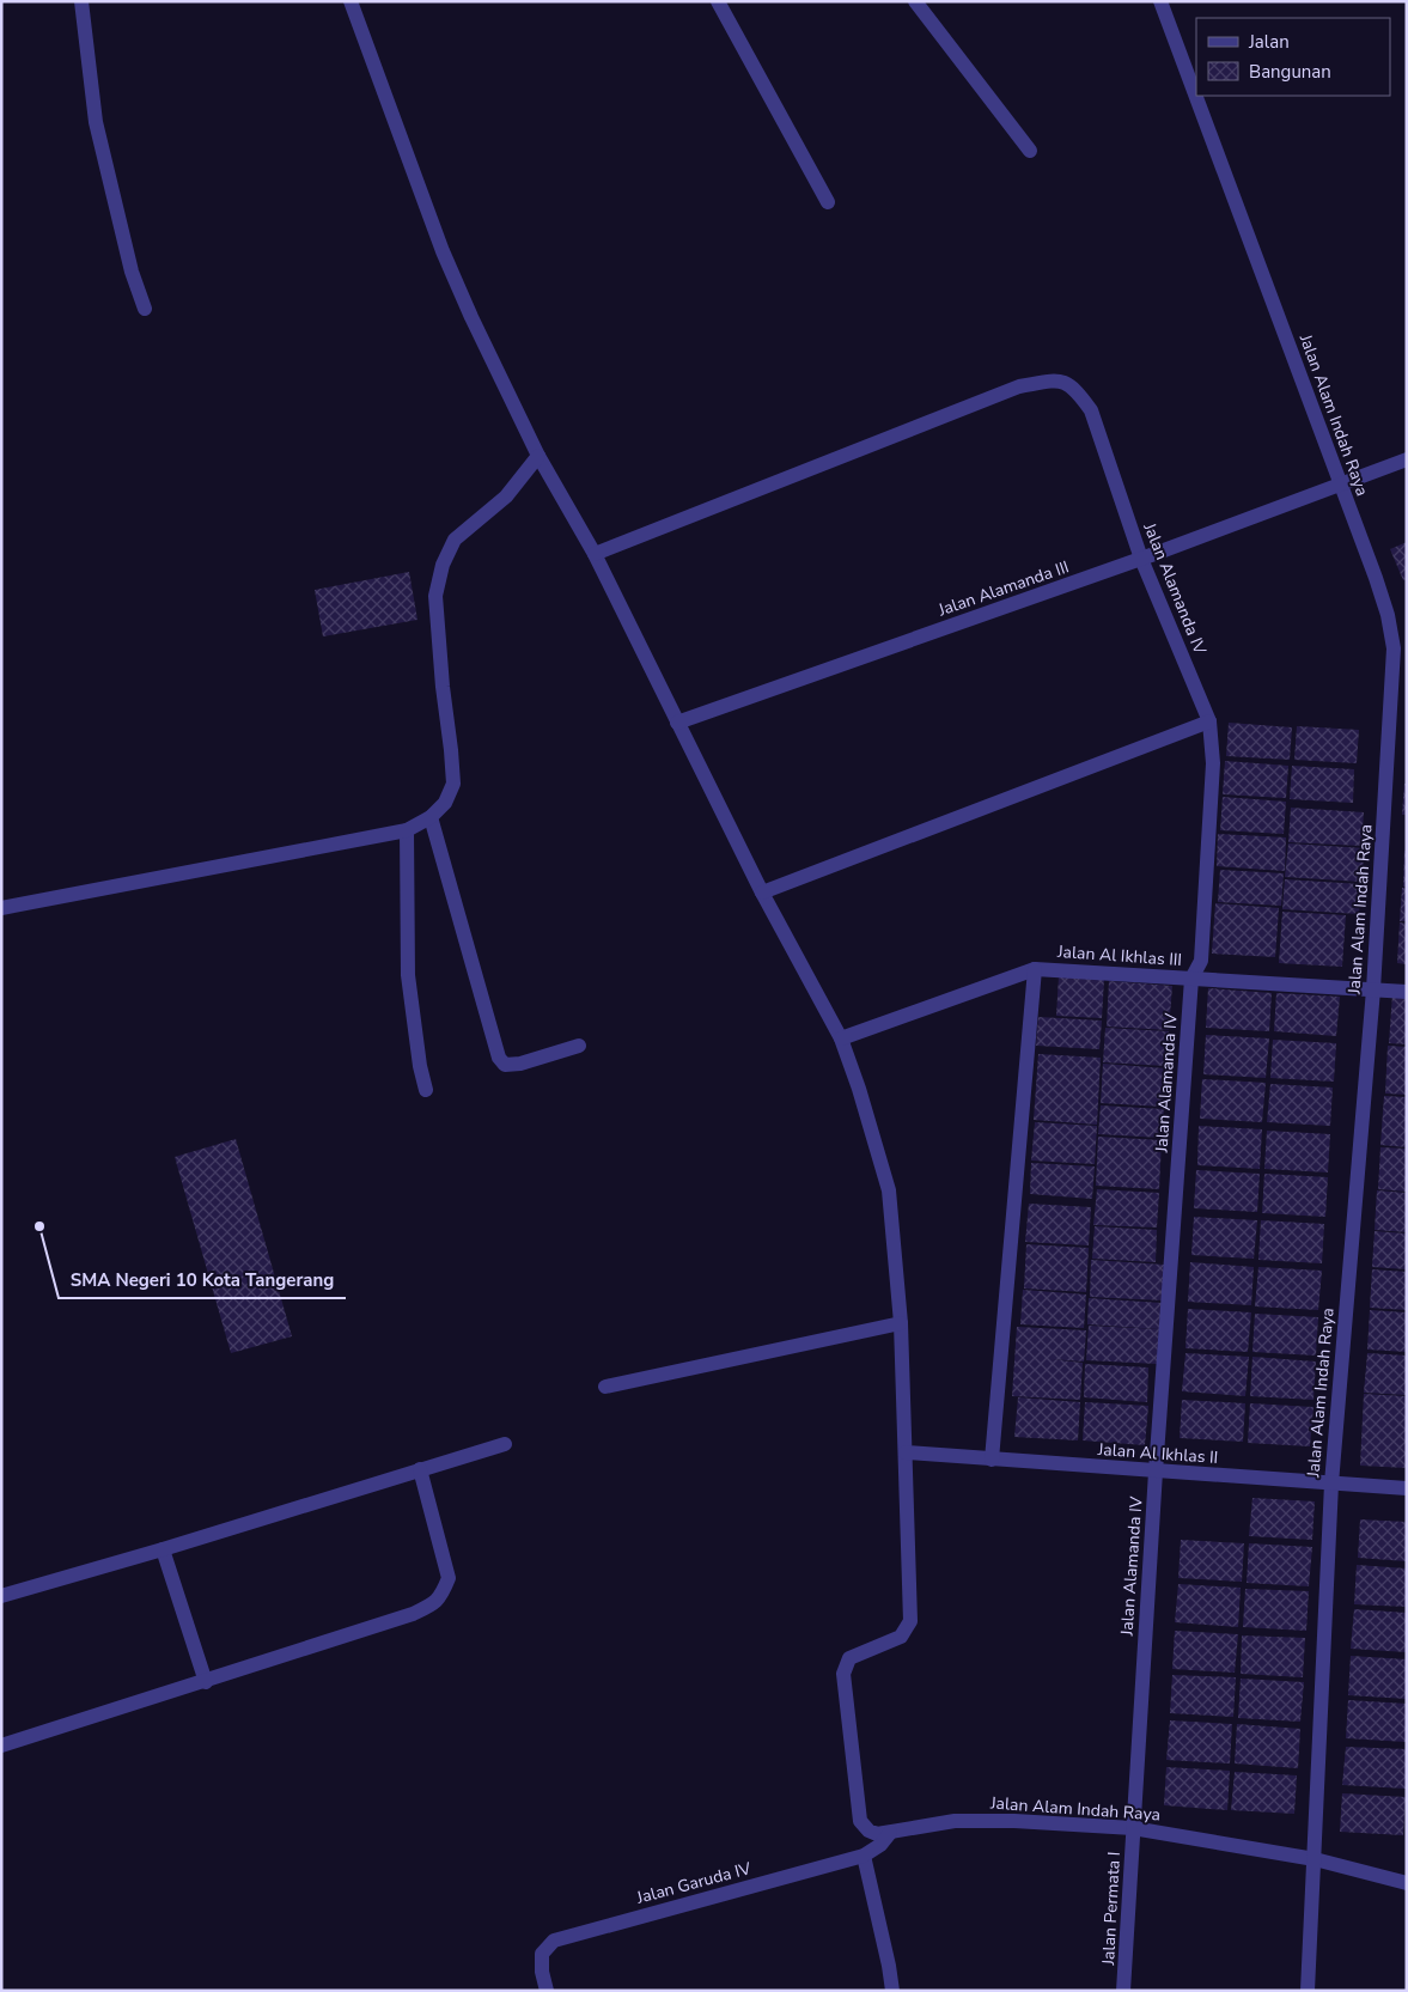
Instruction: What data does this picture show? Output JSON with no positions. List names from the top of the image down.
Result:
{
  "streets": {
    "street": [
      "Jalan Alam Indah Raya",
      "Jalan Alamanda III",
      "Jalan Alamanda IV",
      "Jalan Al Ikhlas III",
      "Jalan Al Ikhlas II",
      "Jalan Garuda IV",
      "Jalan Permata I"
    ]
  },
  "crossings": [
    ["Jalan Alam Indah Raya", "Jalan Alamanda III"],
    ["Jalan Alam Indah Raya", "Jalan Alamanda IV"],
    ["Jalan Alam Indah Raya", "Jalan Al Ikhlas III"],
    ["Jalan Alam Indah Raya", "Jalan Al Ikhlas II"],
    ["Jalan Alam Indah Raya", "Jalan Garuda IV"],
    ["Jalan Alam Indah Raya", "Jalan Permata I"],
    ["Jalan Alamanda III", "Jalan Alamanda IV"],
    ["Jalan Alamanda IV", "Jalan Al Ikhlas III"],
    ["Jalan Alamanda IV", "Jalan Al Ikhlas II"],
    ["Jalan Alamanda IV", "Jalan Permata I"]
  ],
  "places": ["SMA Negeri 10 Kota Tangerang"],
  "legend": ["Jalan", "Bangunan"]
}
